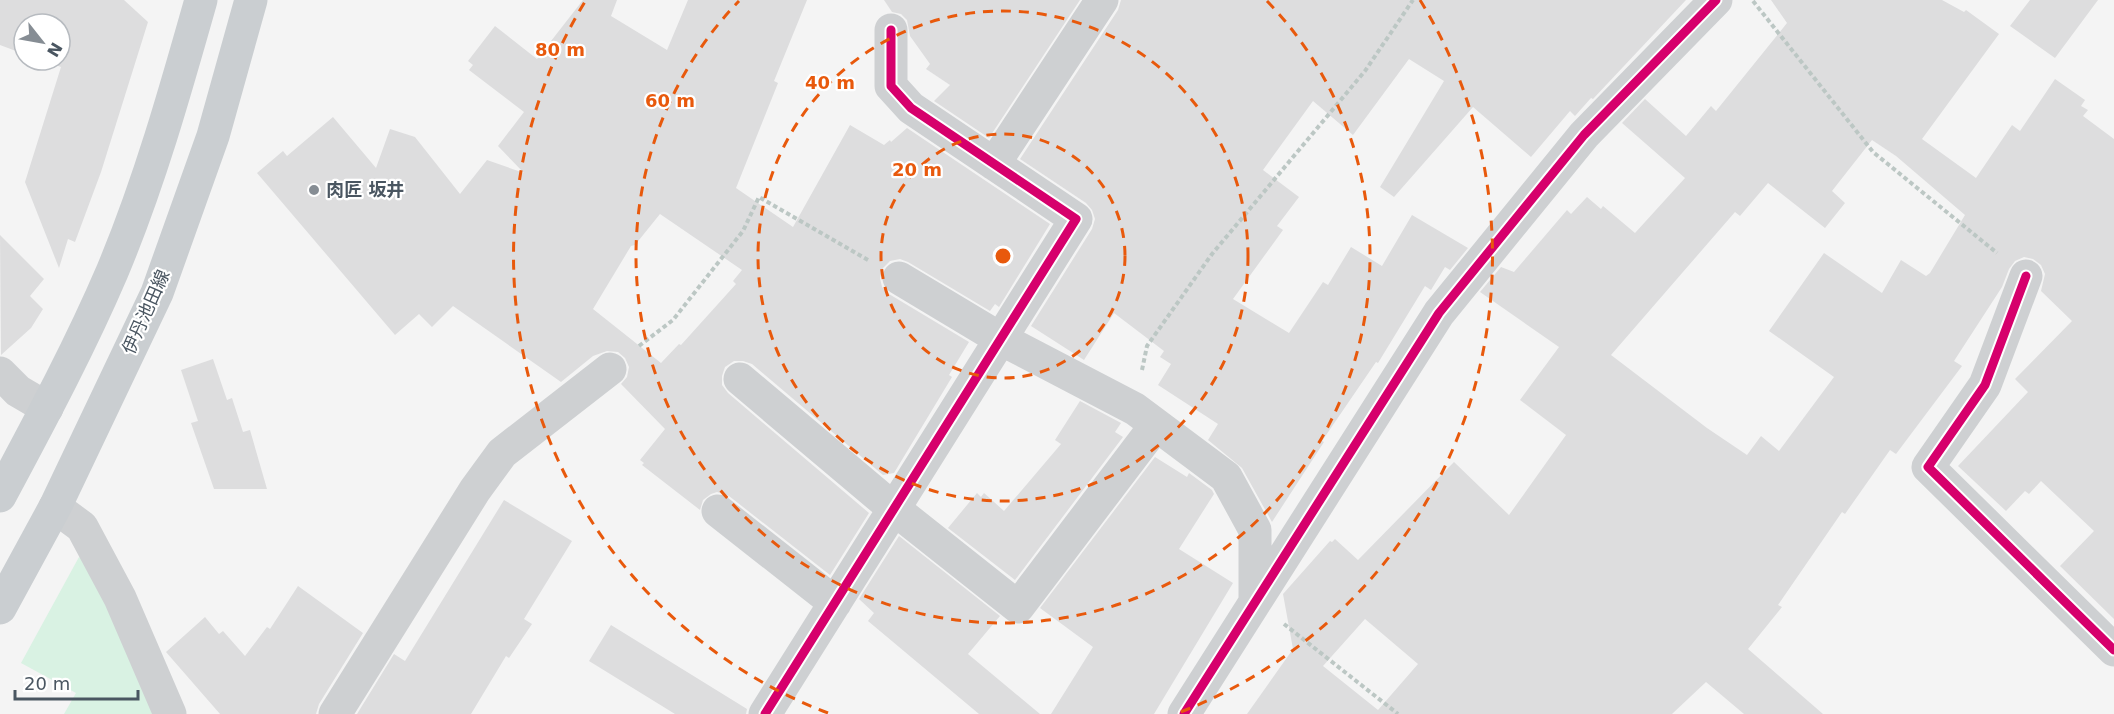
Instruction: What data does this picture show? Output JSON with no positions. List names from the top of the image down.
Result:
{
  "streets": {
    "main road": ["伊丹池田線"]
  },
  "places": ["肉匠 坂井"],
  "scale_bar": "20 m",
  "north": "bottom right",
  "rings": [
    "80 m",
    "40 m",
    "60 m",
    "20 m"
  ]
}
